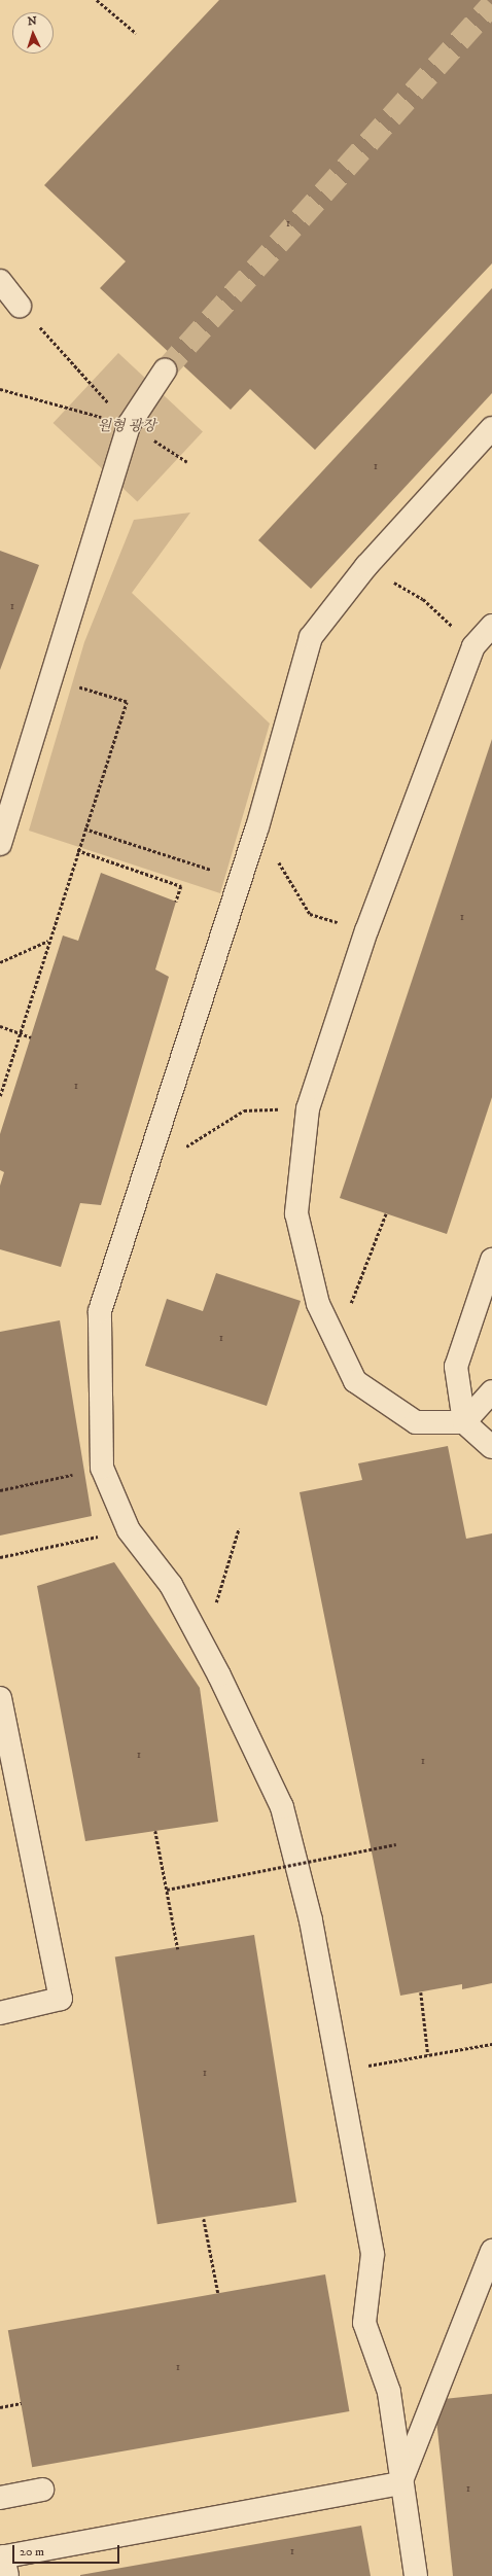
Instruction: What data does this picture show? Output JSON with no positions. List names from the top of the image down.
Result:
{
  "parks": ["원형 광장"],
  "house_numbers": [
    "1",
    "1",
    "1",
    "1",
    "1",
    "1",
    "1",
    "1",
    "1",
    "1",
    "1",
    "1"
  ],
  "scale_bar": "20 m",
  "north": "top"
}
